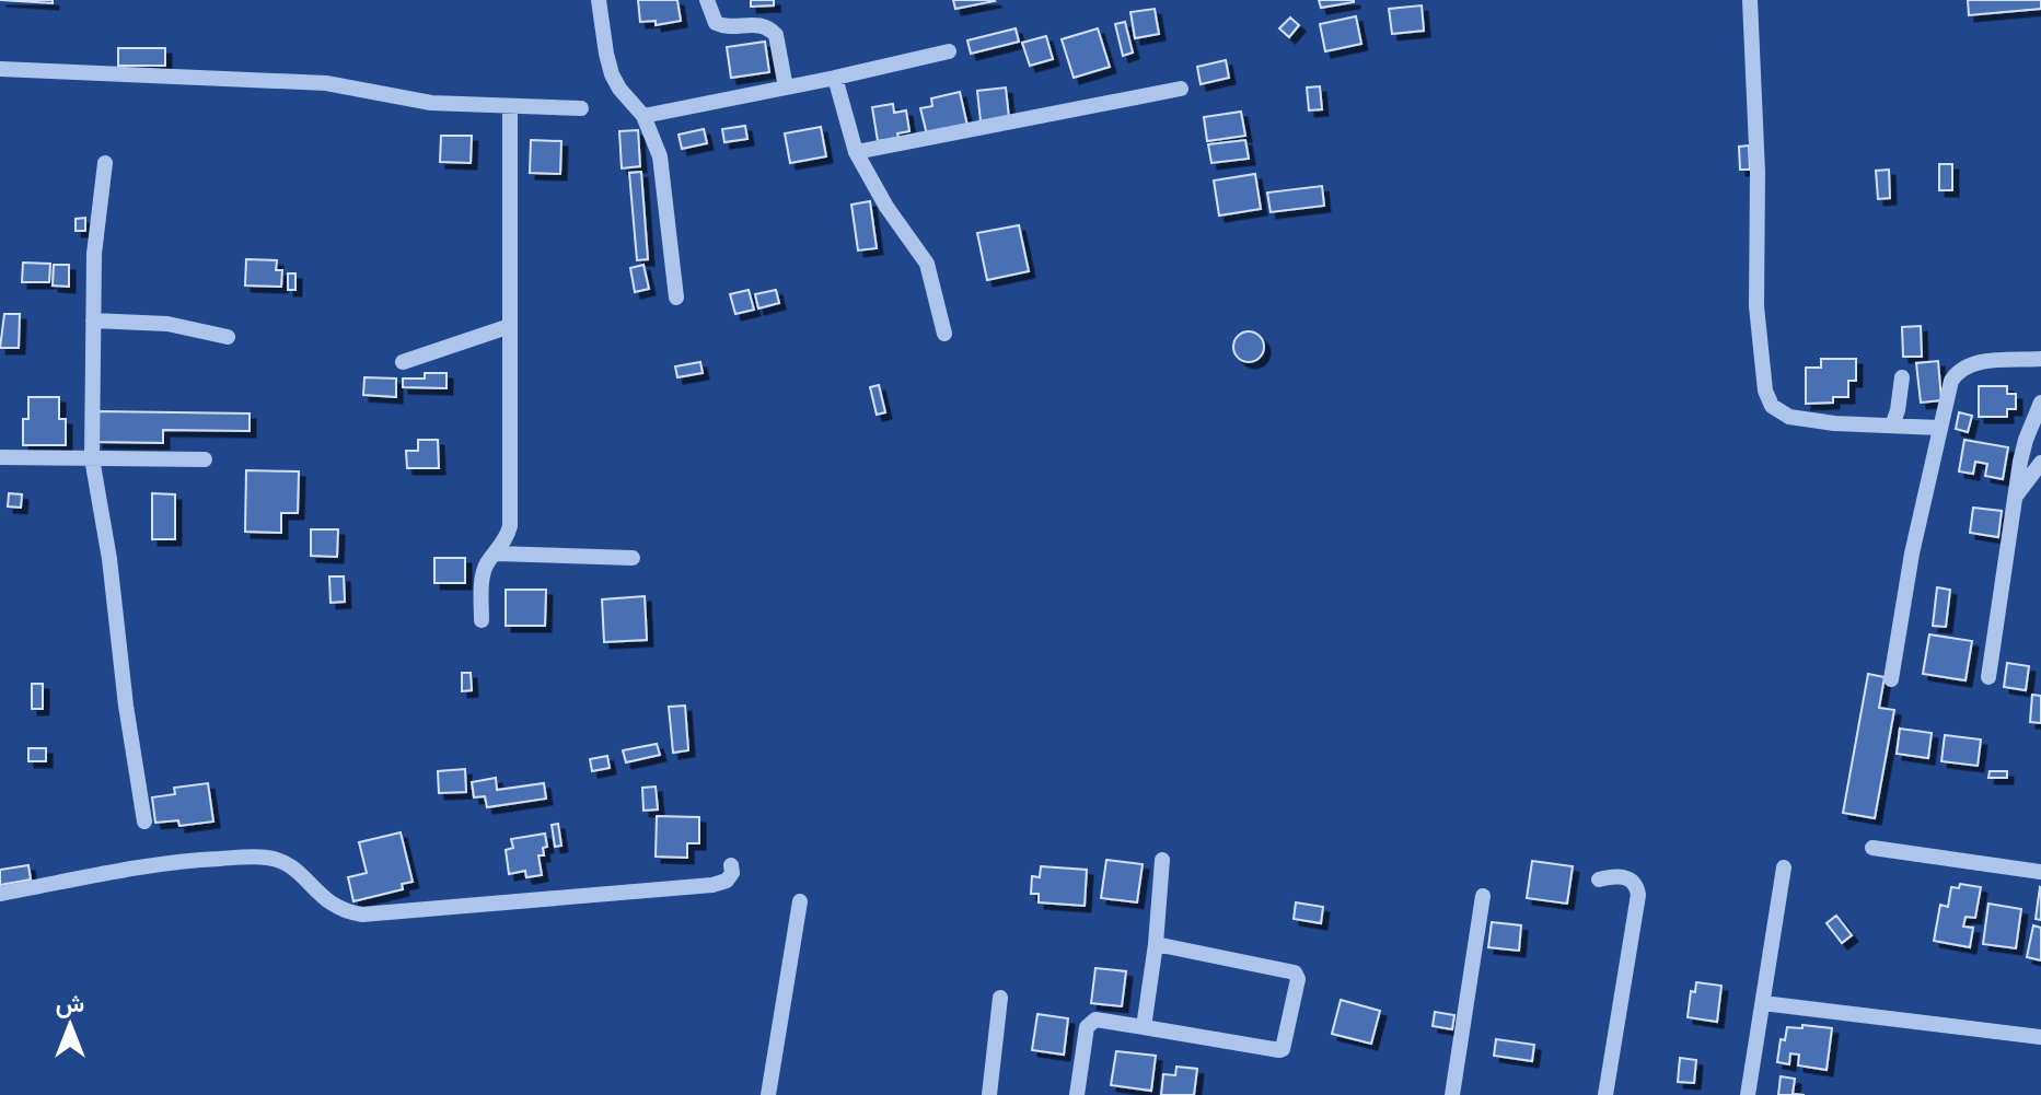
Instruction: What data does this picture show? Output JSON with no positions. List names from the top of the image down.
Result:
{
  "north": "top"
}
